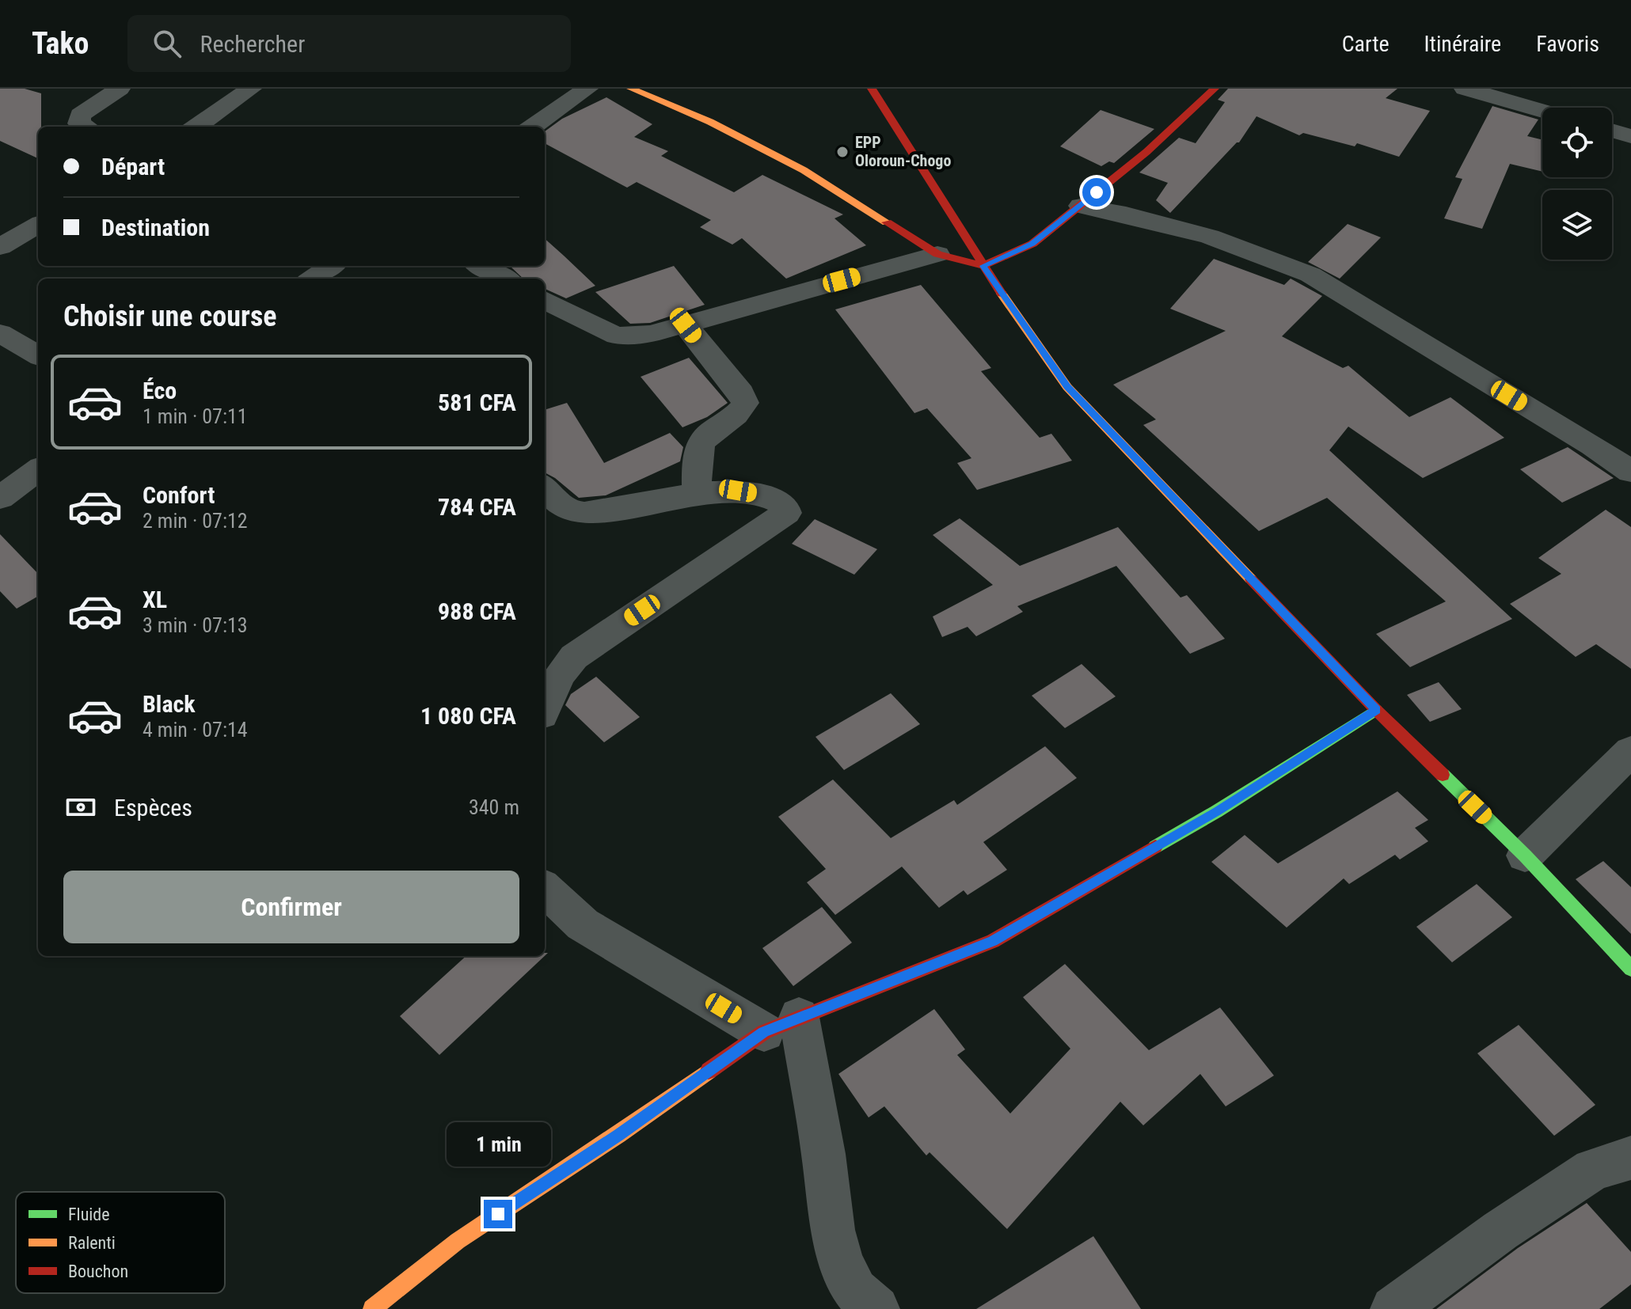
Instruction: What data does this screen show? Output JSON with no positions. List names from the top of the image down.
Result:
{
  "places": ["EPP Oloroun-Chogo"],
  "legend": ["Fluide", "Ralenti", "Bouchon"],
  "page": {
    "header": "Tako",
    "search": "Rechercher",
    "nav": ["Carte", "Itinéraire", "Favoris"],
    "banner": ["Départ", "Destination"],
    "heading": "Choisir une course",
    "list": [
      {
        "name": "Éco",
        "note": "1 min · 07:11",
        "value": "581 CFA"
      },
      {
        "name": "Confort",
        "note": "2 min · 07:12",
        "value": "784 CFA"
      },
      {
        "name": "XL",
        "note": "3 min · 07:13",
        "value": "988 CFA"
      },
      {
        "name": "Black",
        "note": "4 min · 07:14",
        "value": "1 080 CFA"
      }
    ],
    "pay": ["Espèces", "340 m"],
    "buttons": "Confirmer",
    "bubble": "1 min"
  }
}
